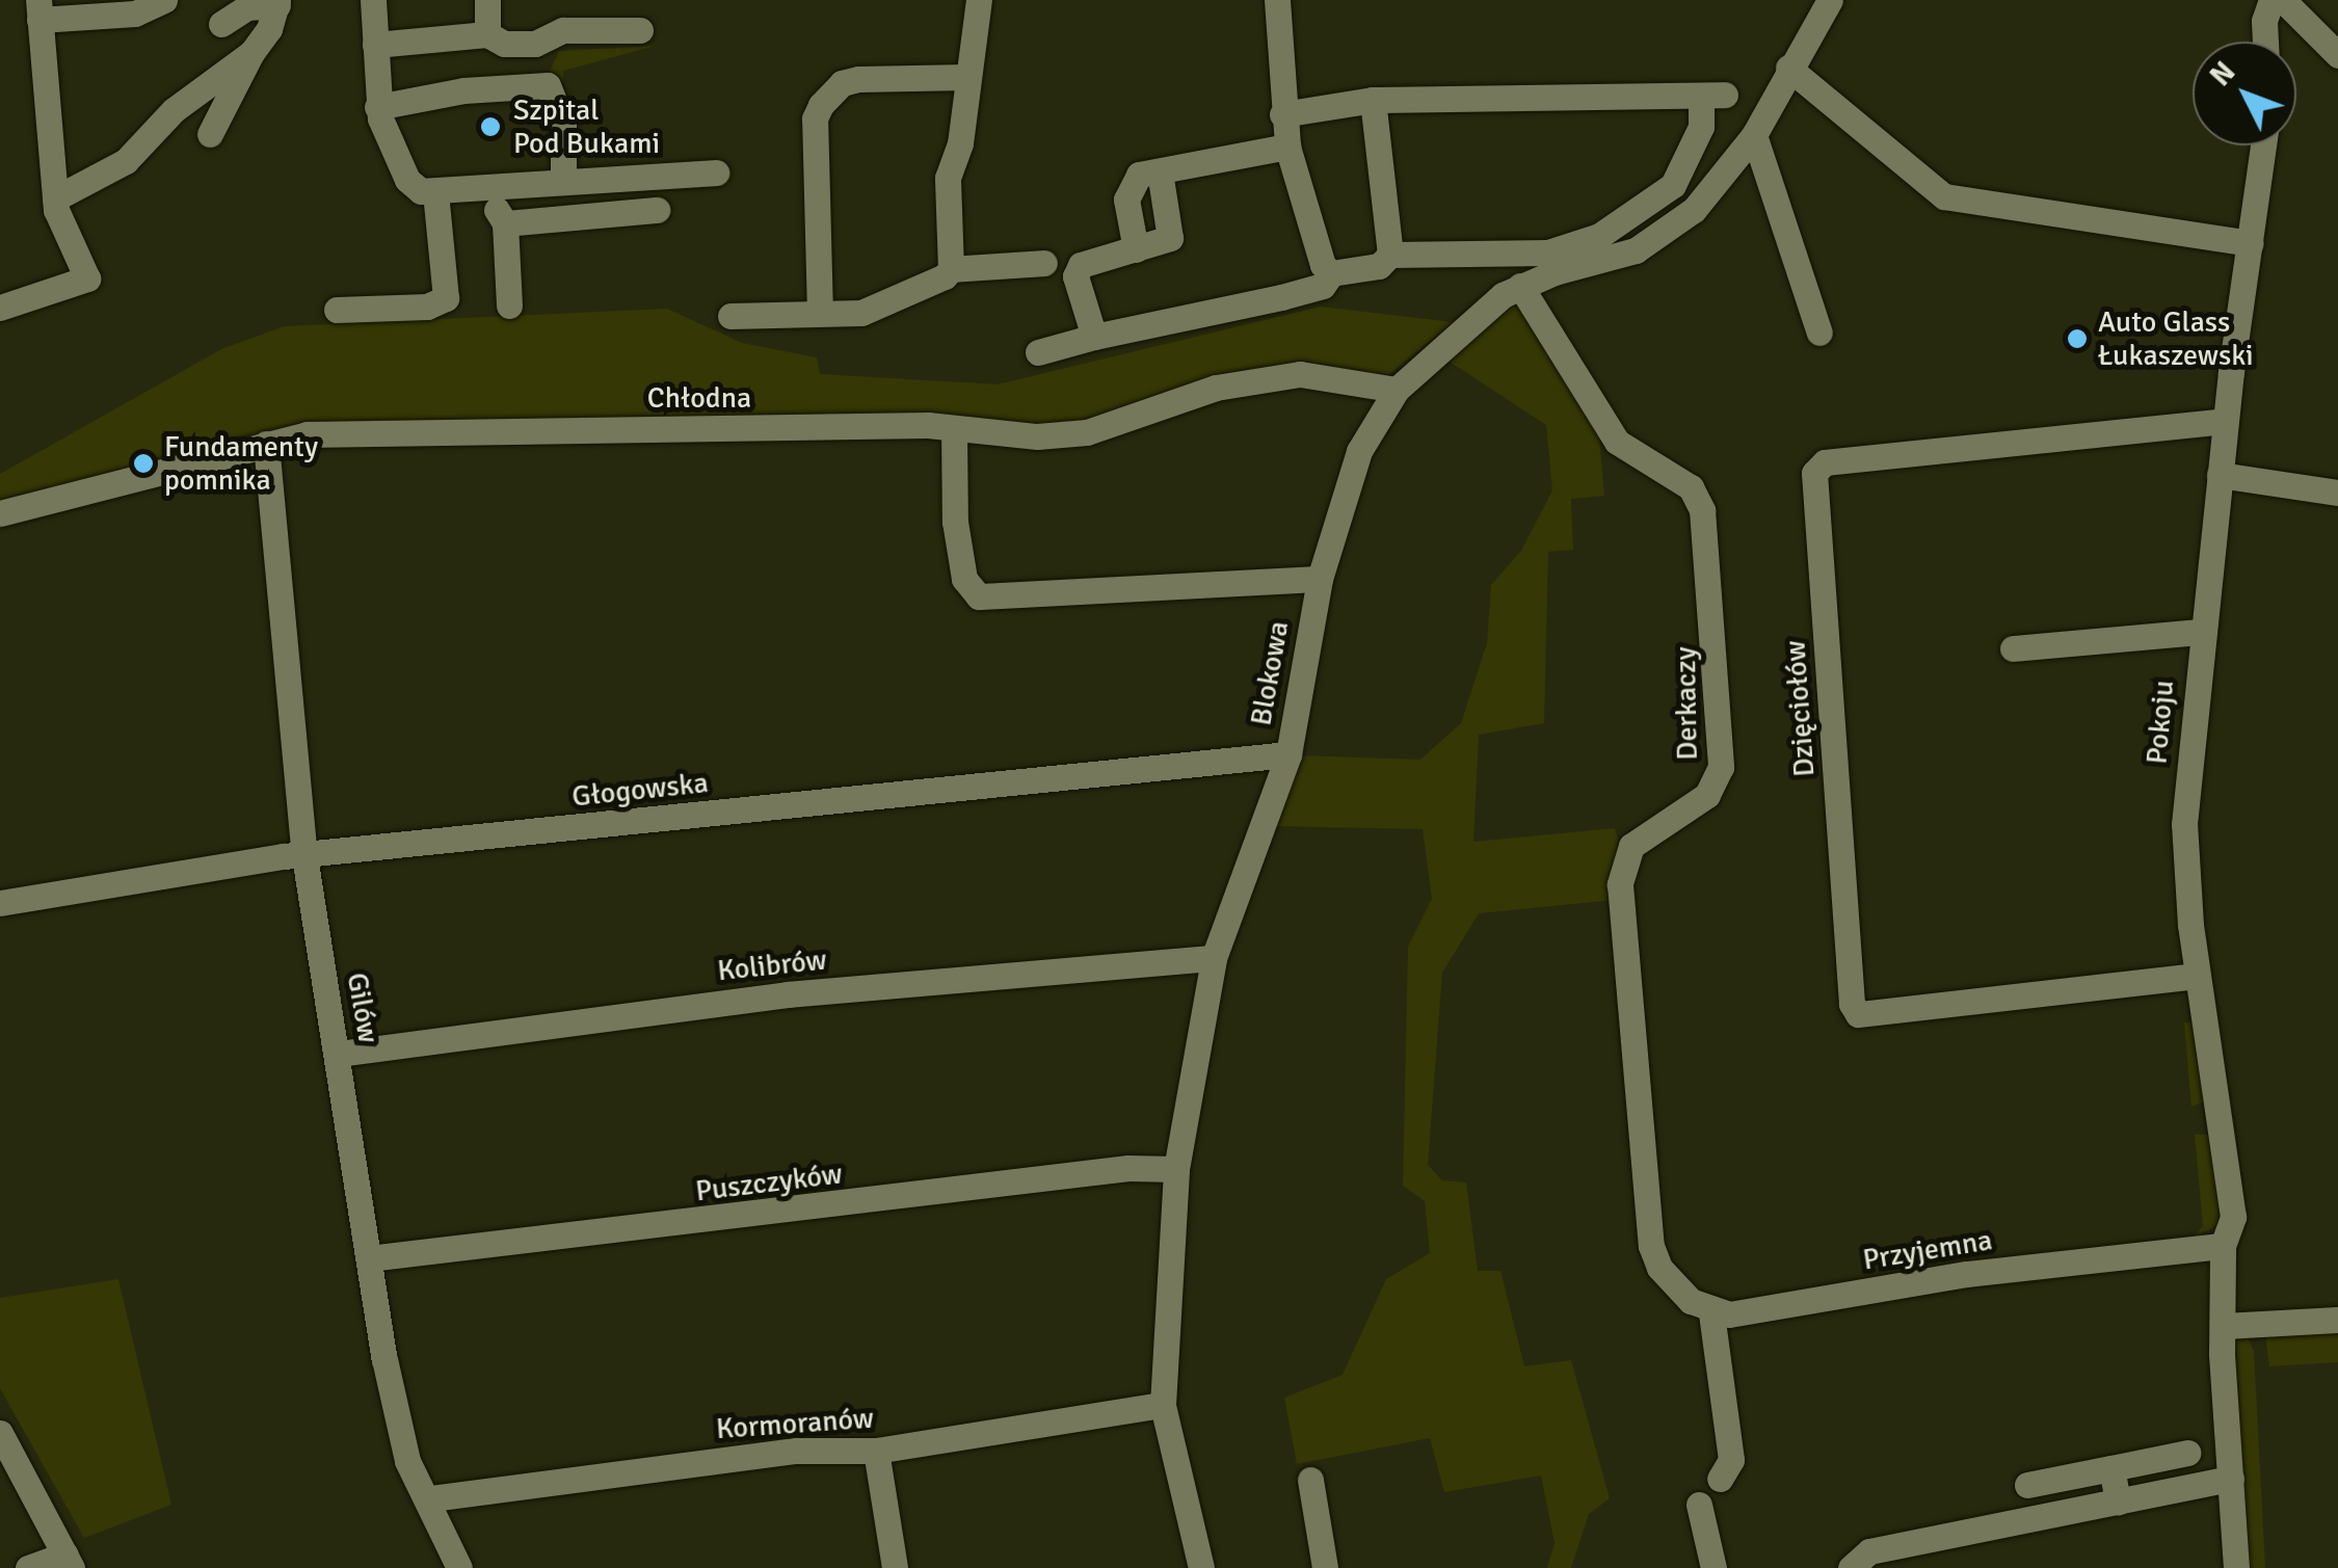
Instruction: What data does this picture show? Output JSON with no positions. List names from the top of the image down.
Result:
{
  "streets": {
    "street": [
      "Chłodna",
      "Blokowa",
      "Derkaczy",
      "Dzięciołów",
      "Pokoju",
      "Głogowska",
      "Kolibrów",
      "Gilów",
      "Puszczyków",
      "Przyjemna",
      "Kormoranów"
    ]
  },
  "crossings": [
    ["Chłodna", "Blokowa"],
    ["Chłodna", "Gilów"],
    ["Blokowa", "Derkaczy"],
    ["Blokowa", "Głogowska"],
    ["Blokowa", "Kolibrów"],
    ["Blokowa", "Puszczyków"],
    ["Blokowa", "Kormoranów"],
    ["Derkaczy", "Przyjemna"],
    ["Dzięciołów", "Pokoju"],
    ["Pokoju", "Przyjemna"],
    ["Głogowska", "Gilów"],
    ["Kolibrów", "Gilów"],
    ["Gilów", "Puszczyków"],
    ["Gilów", "Kormoranów"]
  ],
  "places": ["Szpital Pod Bukami", "Auto Glass Łukaszewski", "Fundamenty pomnika"],
  "north": "top left"
}
